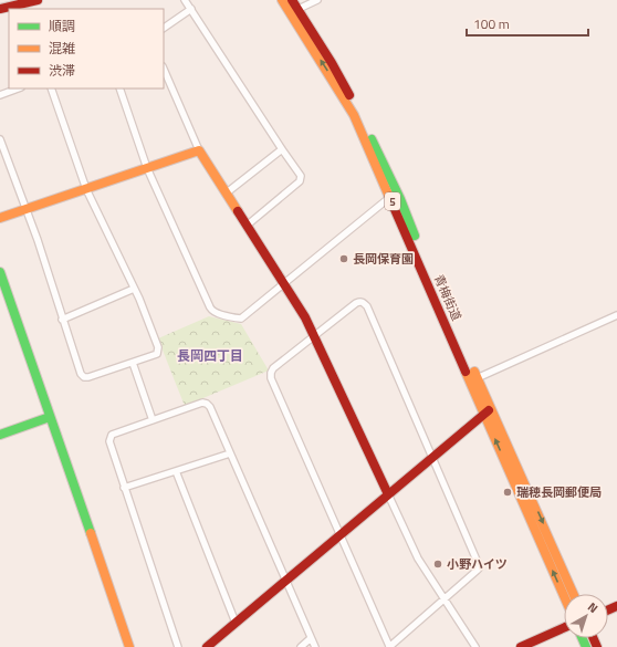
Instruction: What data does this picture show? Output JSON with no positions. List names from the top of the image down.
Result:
{
  "streets": {
    "street": ["5", "青梅街道"]
  },
  "districts": ["長岡四丁目"],
  "places": ["長岡保育園", "瑞穂長岡郵便局", "小野ハイツ"],
  "legend": ["順調", "混雑", "渋滞"],
  "scale_bar": "100 m",
  "north": "top right"
}
